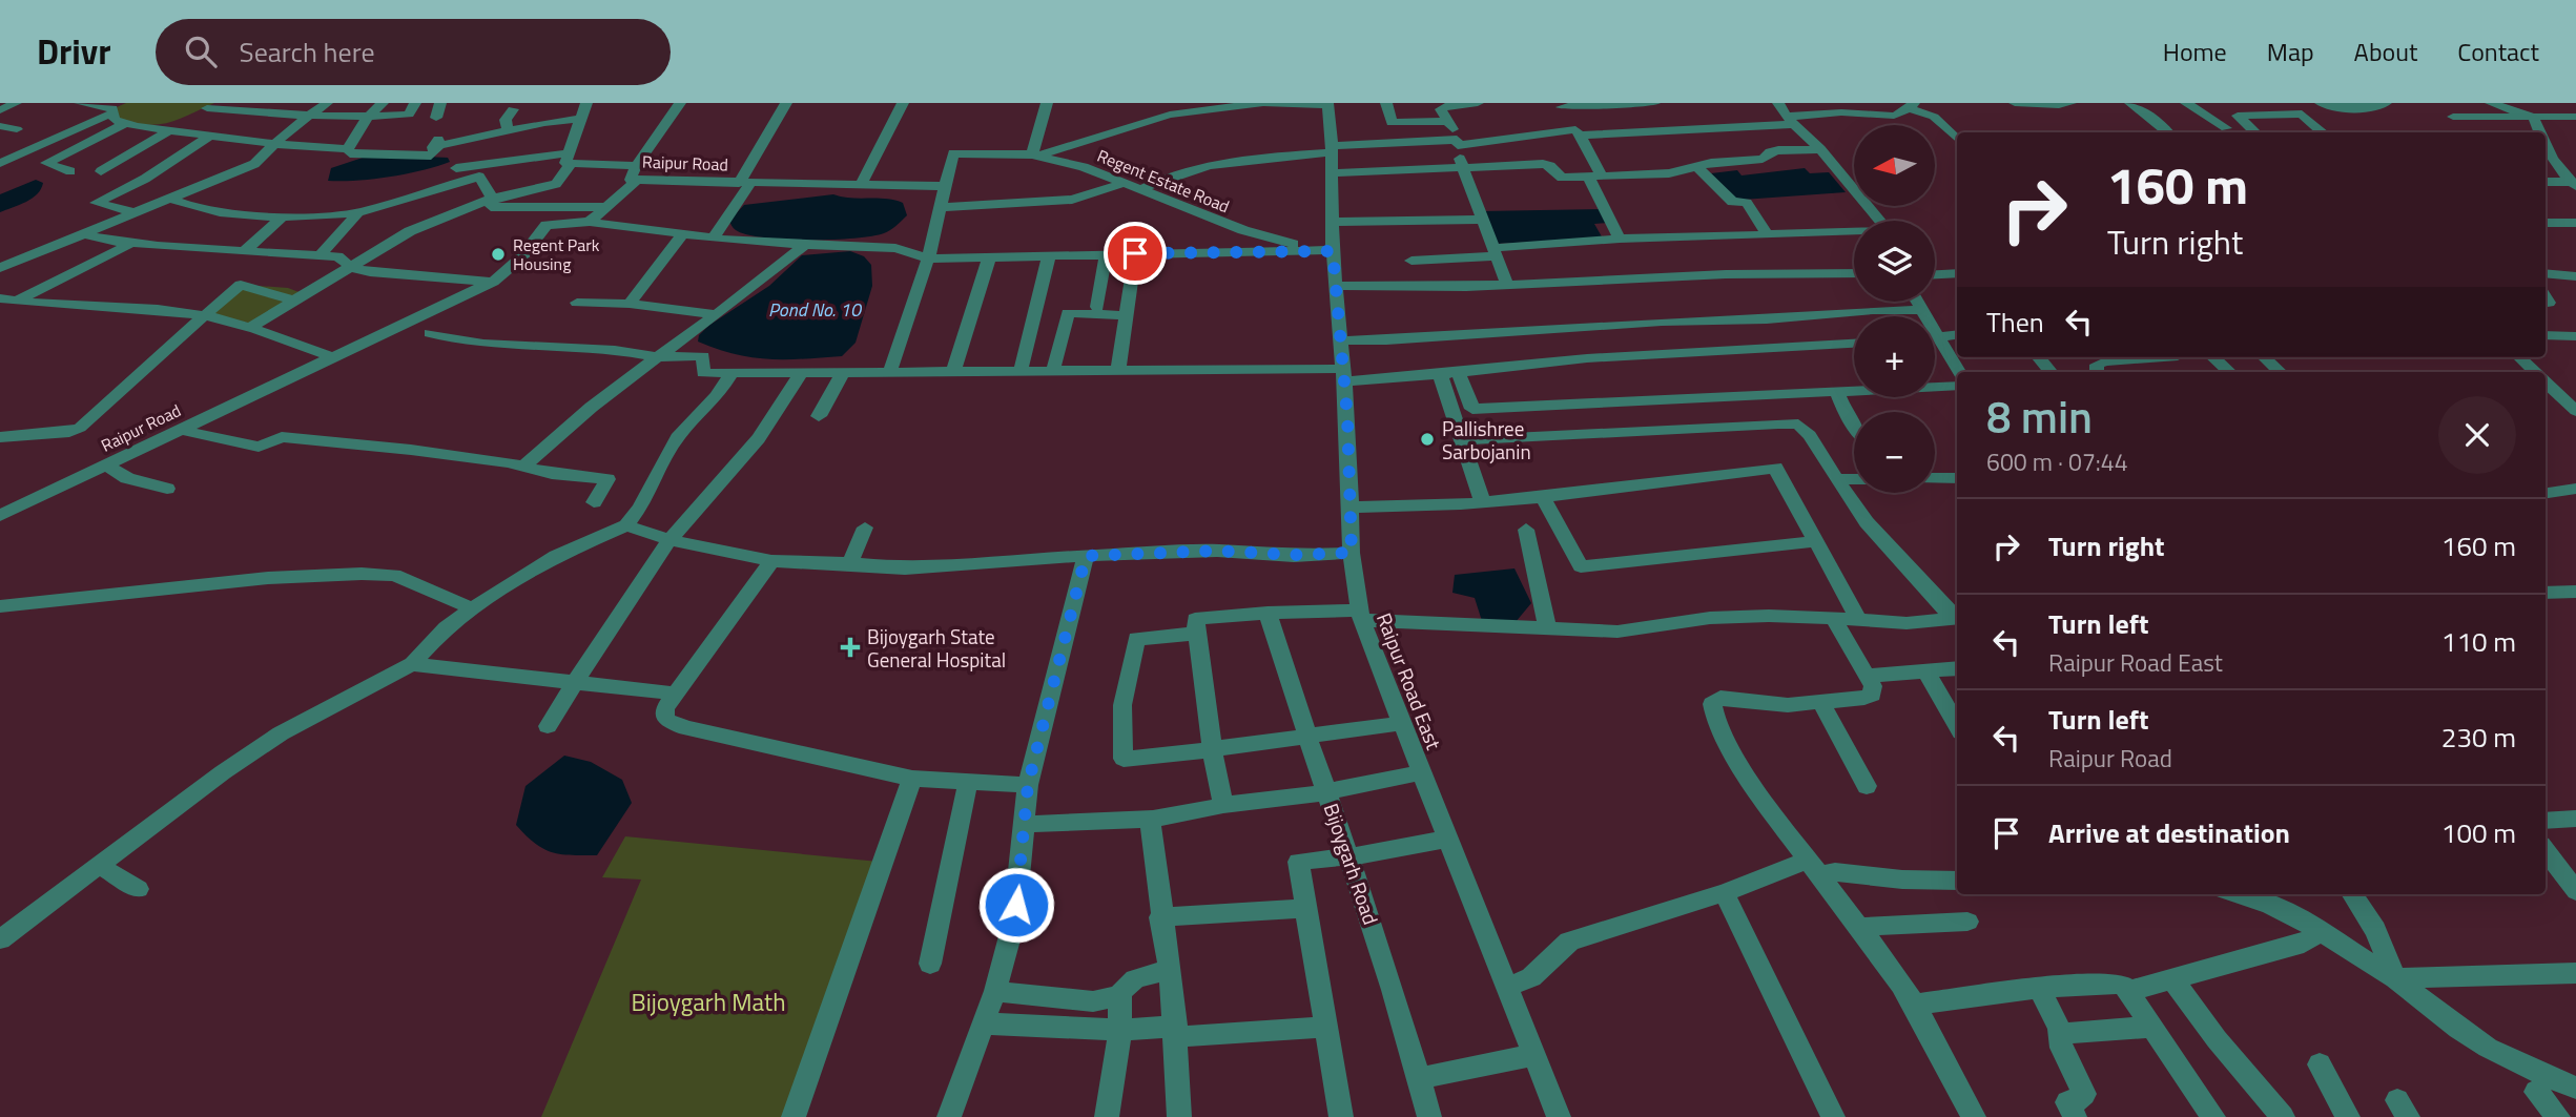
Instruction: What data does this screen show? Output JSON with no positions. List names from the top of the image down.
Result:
{
  "streets": {
    "street": [
      "Raipur Road",
      "Regent Estate Road",
      "Raipur Road East",
      "Bijoygarh Road"
    ]
  },
  "crossings": [
    ["Regent Estate Road", "Raipur Road East"]
  ],
  "water": ["Pond No. 10"],
  "parks": ["Bijoygarh Math"],
  "places": {
    "other": ["Regent Park Housing", "Pallishree Sarbojanin"],
    "health": ["Bijoygarh State General Hospital"]
  },
  "north": "left",
  "page": {
    "header": "Drivr",
    "search": "Search here",
    "nav": [
      "Home",
      "Map",
      "About",
      "Contact"
    ],
    "map_buttons": ["+", "−"],
    "turn": ["160 m", "Turn right"],
    "then": "Then",
    "heading": ["8 min", "600 m · 07:44"],
    "list": [
      {
        "name": "Turn right",
        "value": "160 m"
      },
      {
        "name": "Turn left",
        "note": "Raipur Road East",
        "value": "110 m"
      },
      {
        "name": "Turn left",
        "note": "Raipur Road",
        "value": "230 m"
      },
      {
        "name": "Arrive at destination",
        "value": "100 m"
      }
    ]
  }
}
